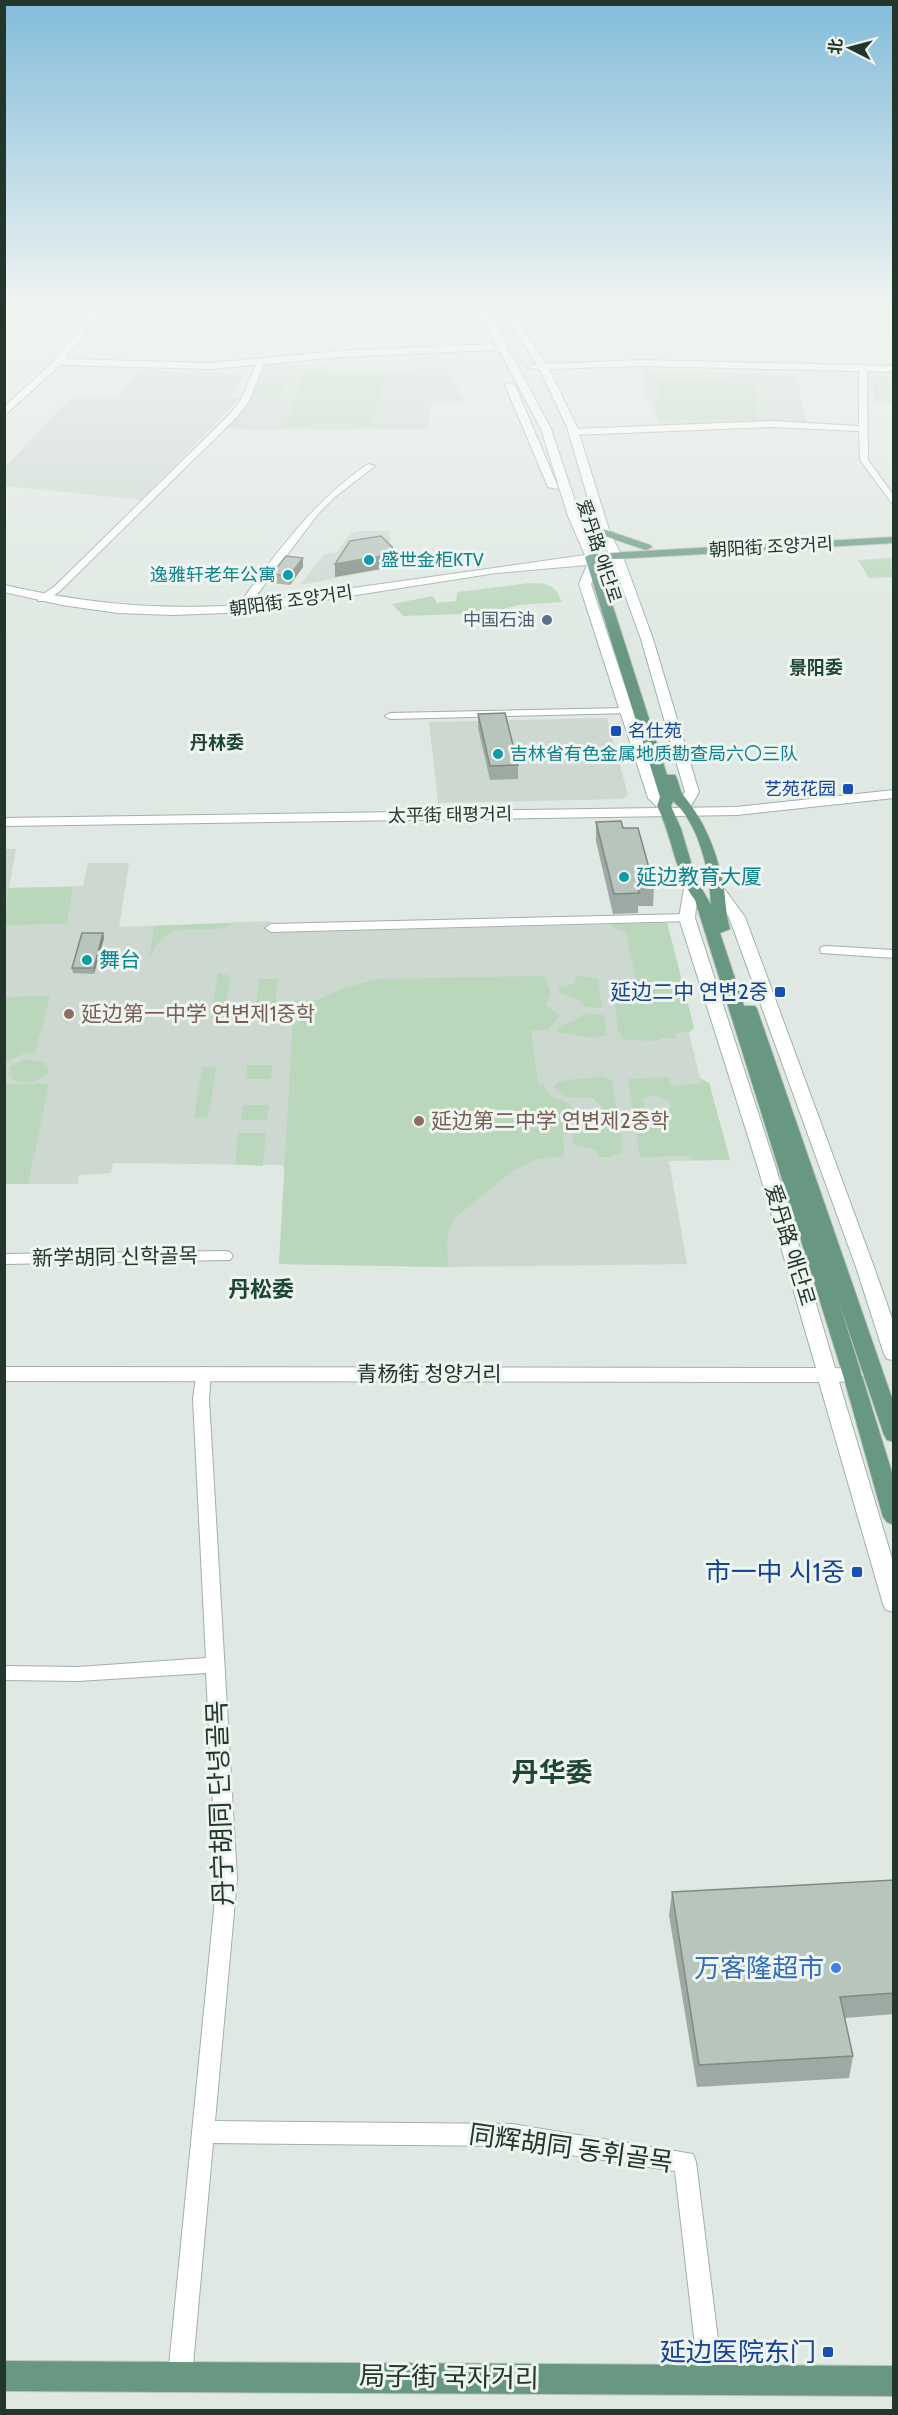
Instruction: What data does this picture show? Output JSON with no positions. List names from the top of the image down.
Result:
{
  "streets": {
    "main road": ["朝阳街 조양거리", "爱丹路 애단로", "局子街 국자거리"],
    "street": [
      "太平街 태평거리",
      "新学胡同 신학골목",
      "青杨街 청양거리",
      "丹宁胡同 단녕골목",
      "同辉胡同 동휘골목"
    ]
  },
  "crossings": [
    ["朝阳街 조양거리", "爱丹路 애단로"],
    ["爱丹路 애단로", "太平街 태평거리"],
    ["爱丹路 애단로", "青杨街 청양거리"],
    ["青杨街 청양거리", "丹宁胡同 단녕골목"],
    ["丹宁胡同 단녕골목", "同辉胡同 동휘골목"],
    ["丹宁胡同 단녕골목", "局子街 국자거리"],
    ["同辉胡同 동휘골목", "局子街 국자거리"]
  ],
  "districts": [
    "景阳委",
    "丹林委",
    "丹松委",
    "丹华委"
  ],
  "places": {
    "other": [
      "盛世金柜KTV",
      "逸雅轩老年公寓",
      "中国石油",
      "吉林省有色金属地质勘查局六〇三队",
      "延边教育大厦",
      "舞台",
      "延边第一中学 연변제1중학",
      "延边第二中学 연변제2중학",
      "万客隆超市"
    ],
    "transit": [
      "名仕苑",
      "艺苑花园",
      "延边二中 연변2중",
      "市一中 시1중",
      "延边医院东门"
    ]
  },
  "north": "left"
}
